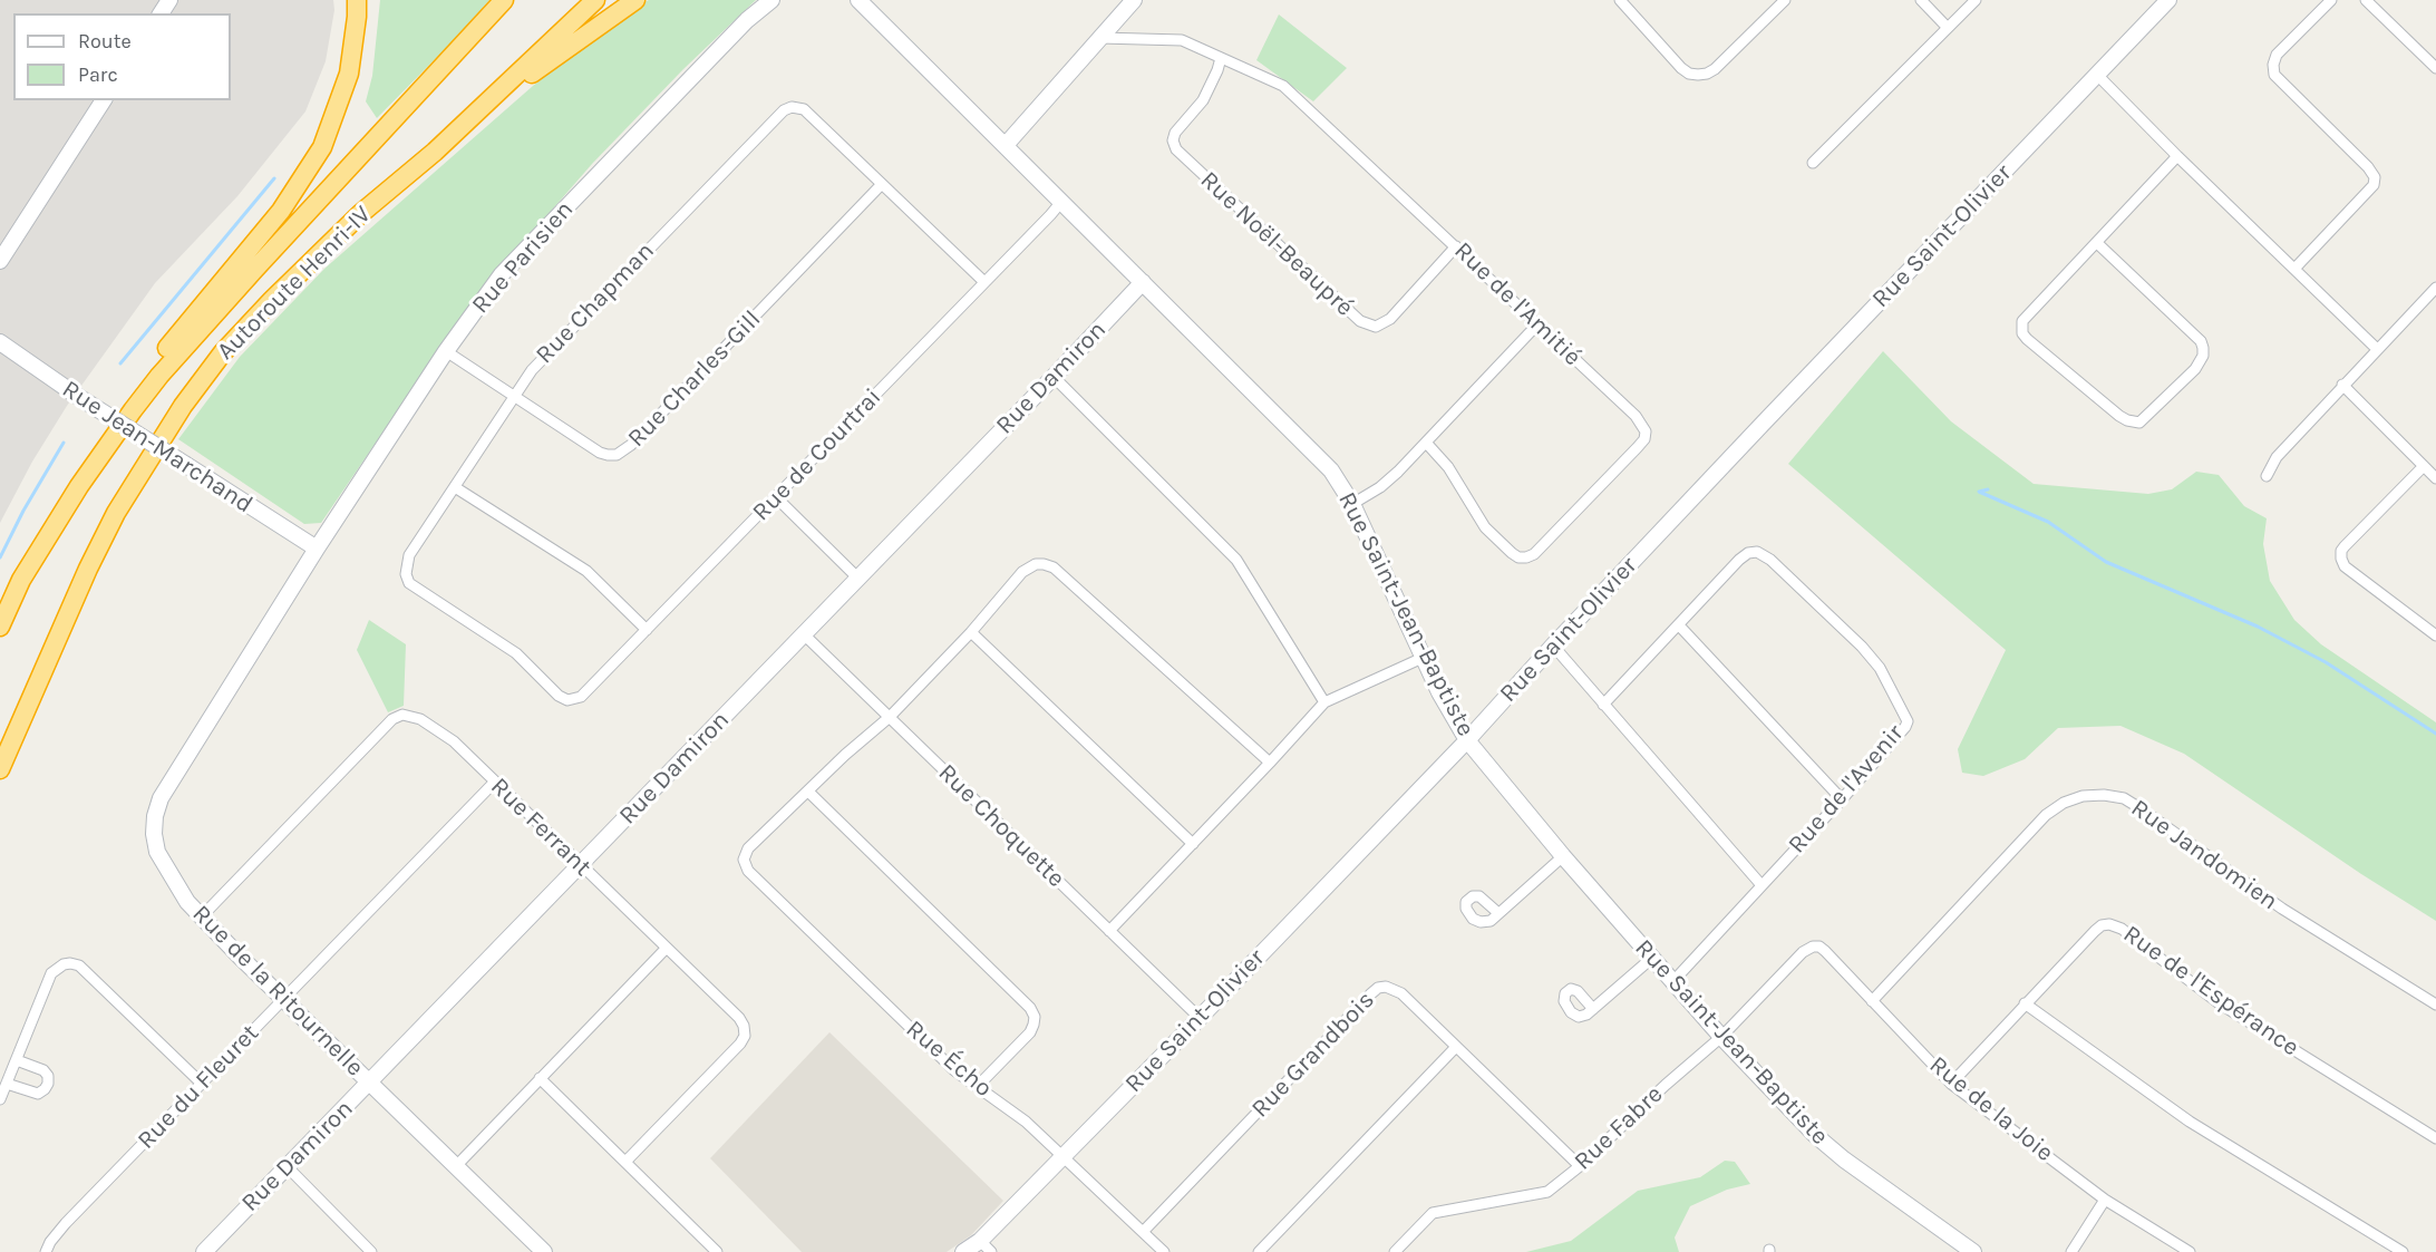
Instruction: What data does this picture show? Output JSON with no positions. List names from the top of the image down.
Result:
{
  "streets": {
    "highway": ["Autoroute Henri-IV"],
    "street": [
      "Rue Saint-Olivier",
      "Rue Noël-Beaupré",
      "Rue Parisien",
      "Rue Chapman",
      "Rue de l'Amitié",
      "Rue Damiron",
      "Rue Charles-Gill",
      "Rue Jean-Marchand",
      "Rue de Courtrai",
      "Rue Saint-Jean-Baptiste",
      "Rue de l'Avenir",
      "Rue Choquette",
      "Rue Ferrant",
      "Rue Jandomien",
      "Rue de la Ritournelle",
      "Rue de l'Espérance",
      "Rue Grandbois",
      "Rue Écho",
      "Rue du Fleuret",
      "Rue de la Joie",
      "Rue Fabre"
    ]
  },
  "crossings": [
    ["Rue Saint-Olivier", "Rue Saint-Jean-Baptiste"],
    ["Rue Saint-Olivier", "Rue Choquette"],
    ["Rue Saint-Olivier", "Rue Écho"],
    ["Rue Noël-Beaupré", "Rue de l'Amitié"],
    ["Rue Parisien", "Rue Charles-Gill"],
    ["Rue Parisien", "Rue Jean-Marchand"],
    ["Rue Parisien", "Rue de la Ritournelle"],
    ["Rue Chapman", "Rue Charles-Gill"],
    ["Rue Chapman", "Rue de Courtrai"],
    ["Rue Damiron", "Rue Saint-Jean-Baptiste"],
    ["Rue Damiron", "Rue Choquette"],
    ["Rue Damiron", "Rue Ferrant"],
    ["Rue Damiron", "Rue de la Ritournelle"],
    ["Rue Jean-Marchand", "Rue de la Ritournelle"],
    ["Rue de Courtrai", "Rue Saint-Jean-Baptiste"],
    ["Rue Saint-Jean-Baptiste", "Rue de l'Avenir"],
    ["Rue Saint-Jean-Baptiste", "Rue Fabre"],
    ["Rue Ferrant", "Rue de la Ritournelle"],
    ["Rue Ferrant", "Rue du Fleuret"],
    ["Rue Jandomien", "Rue de la Joie"],
    ["Rue de la Ritournelle", "Rue du Fleuret"],
    ["Rue de l'Espérance", "Rue de la Joie"],
    ["Rue Grandbois", "Rue Écho"],
    ["Rue Grandbois", "Rue Fabre"],
    ["Rue de la Joie", "Rue Fabre"]
  ],
  "legend": ["Route", "Parc"]
}
